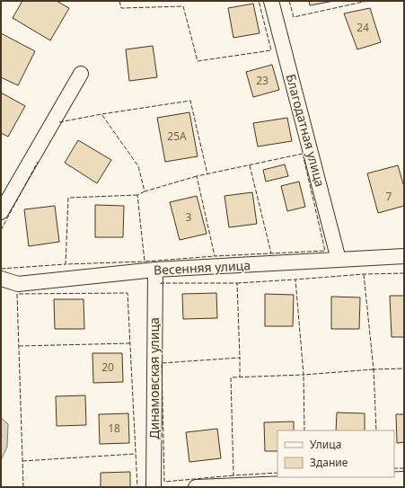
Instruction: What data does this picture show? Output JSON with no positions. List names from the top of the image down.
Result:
{
  "streets": {
    "street": ["Благодатная улица", "Весенняя улица", "Динамовская улица"]
  },
  "crossings": [
    ["Благодатная улица", "Весенняя улица"],
    ["Весенняя улица", "Динамовская улица"]
  ],
  "house_numbers": [
    "24",
    "23",
    "25А",
    "7",
    "3",
    "20",
    "18"
  ],
  "legend": ["Улица", "Здание"]
}
